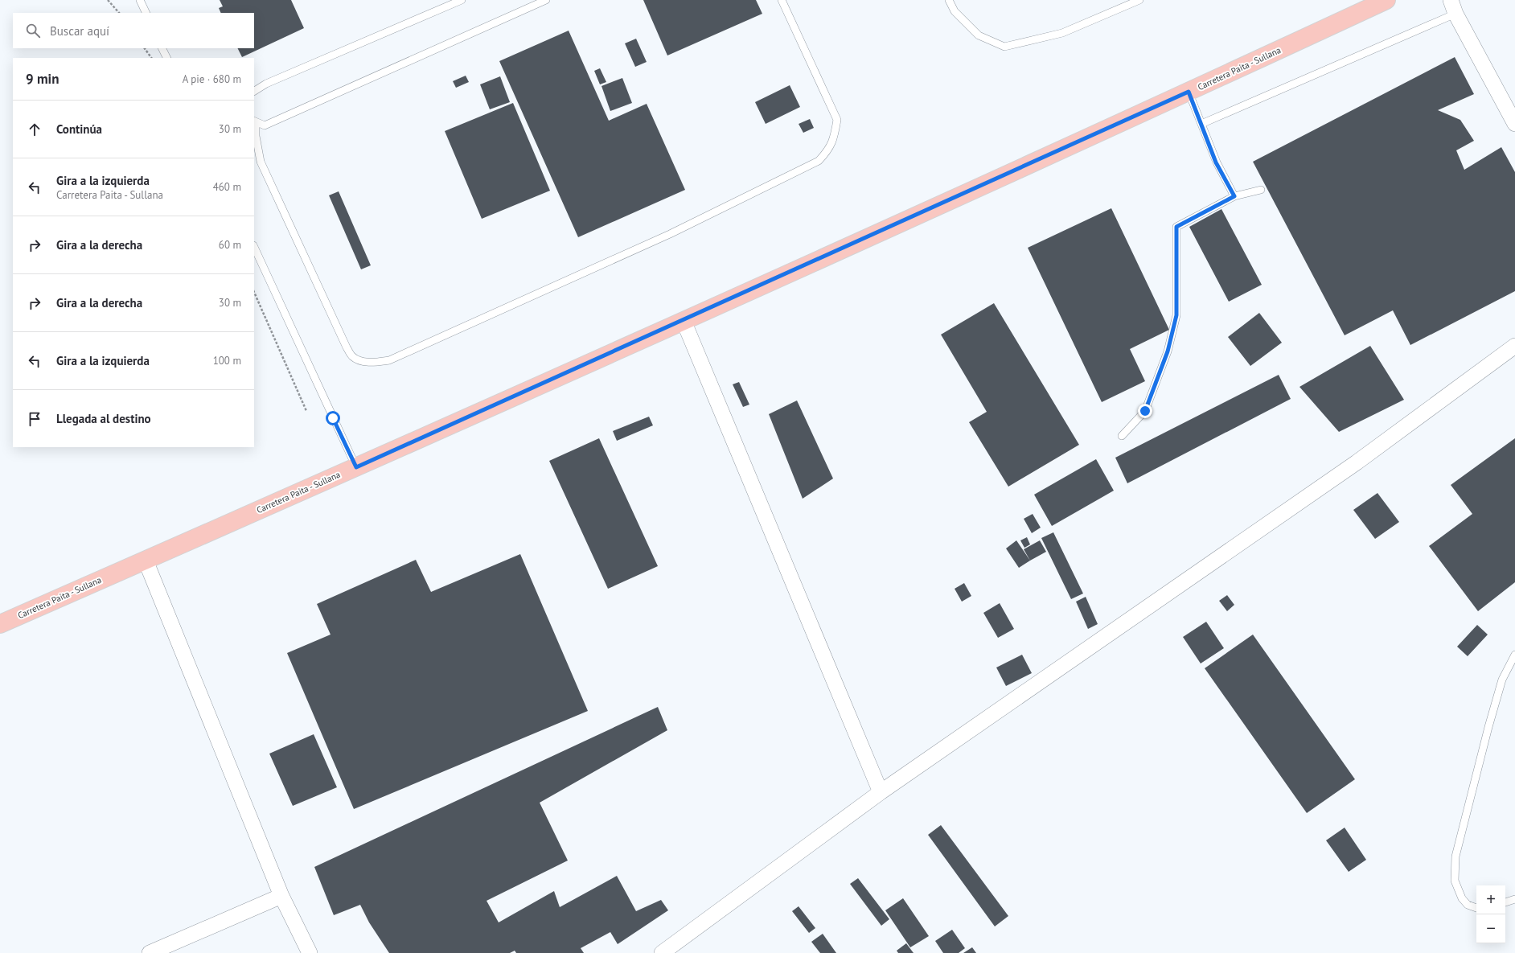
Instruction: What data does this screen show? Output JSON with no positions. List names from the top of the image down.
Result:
{
  "streets": {
    "main road": ["Carretera Paita - Sullana"]
  },
  "page": {
    "search": "Buscar aquí",
    "heading": ["9 min", "A pie · 680 m"],
    "list": [
      ["Continúa", "30 m"],
      ["Gira a la izquierda", "Carretera Paita - Sullana", "460 m"],
      ["Gira a la derecha", "60 m"],
      ["Gira a la derecha", "30 m"],
      ["Gira a la izquierda", "100 m"],
      "Llegada al destino"
    ],
    "map_buttons": ["+", "−"]
  }
}
